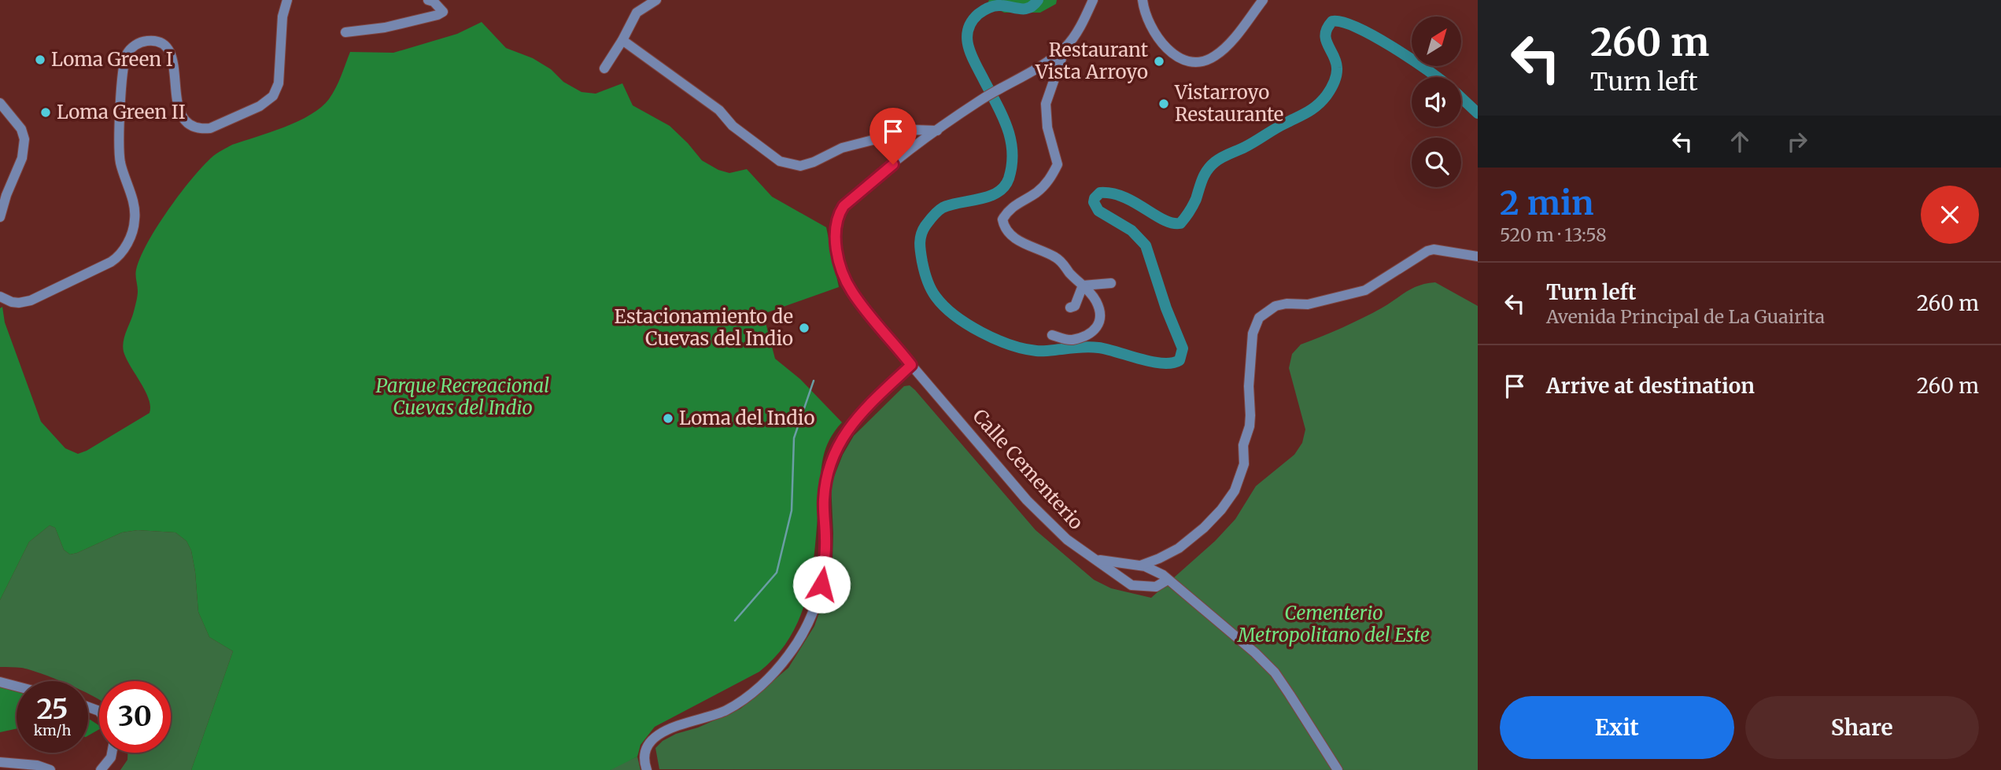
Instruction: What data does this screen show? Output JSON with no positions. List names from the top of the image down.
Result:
{
  "streets": {
    "street": ["Calle Cementerio"]
  },
  "parks": ["Parque Recreacional Cuevas del Indio", "Cementerio Metropolitano del Este"],
  "places": [
    "Loma Green I",
    "Restaurant Vista Arroyo",
    "Vistarroyo Restaurante",
    "Loma Green II",
    "Estacionamiento de Cuevas del Indio",
    "Loma del Indio"
  ],
  "north": "top right",
  "page": {
    "turn": ["260 m", "Turn left"],
    "heading": ["2 min", "520 m · 13:58"],
    "list": [
      {
        "name": "Turn left",
        "note": "Avenida Principal de La Guairita",
        "value": "260 m"
      },
      {
        "name": "Arrive at destination",
        "value": "260 m"
      }
    ],
    "speed": "25 km/h",
    "limit": "30",
    "buttons": ["Exit", "Share"]
  }
}
